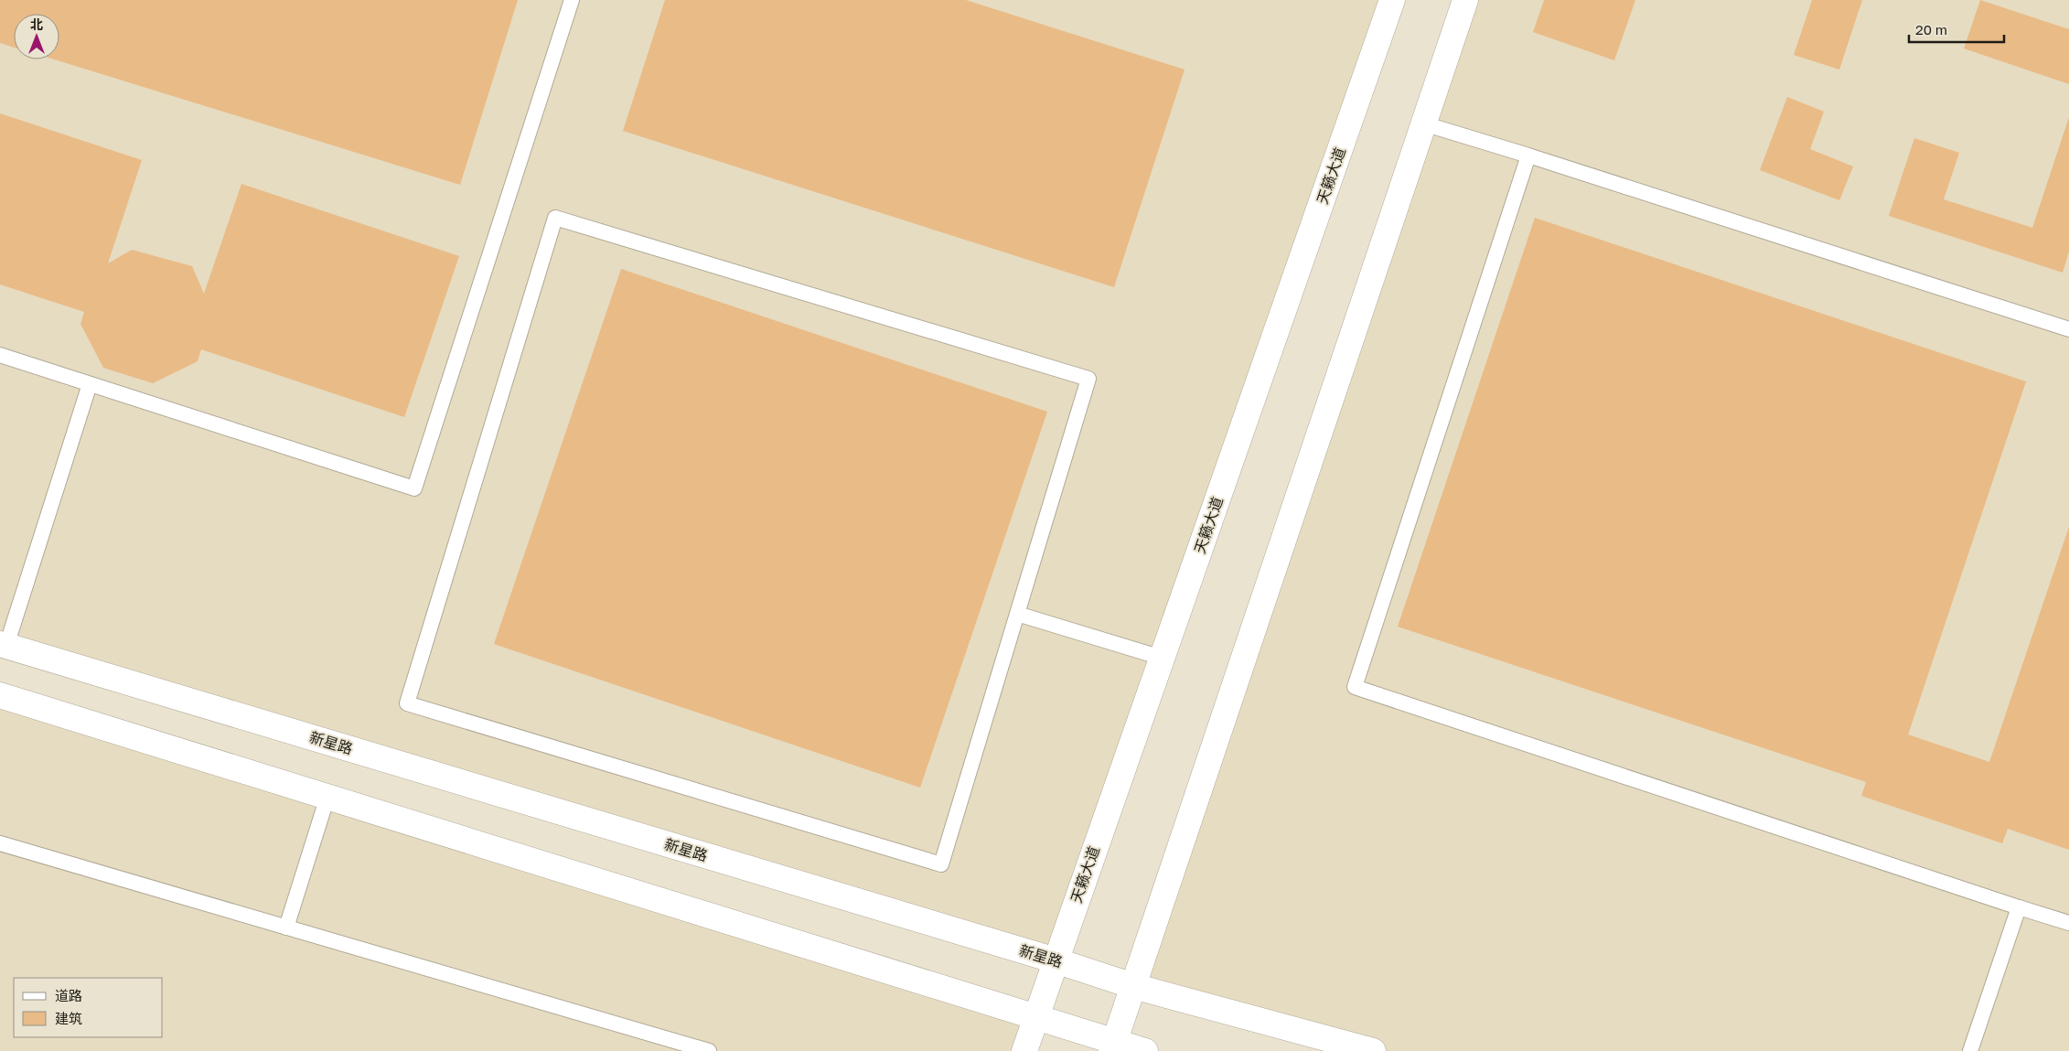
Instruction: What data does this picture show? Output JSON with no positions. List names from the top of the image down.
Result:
{
  "streets": {
    "street": ["天籁大道", "新星路"]
  },
  "crossings": [
    ["天籁大道", "新星路"]
  ],
  "legend": ["道路", "建筑"],
  "scale_bar": "20 m",
  "north": "top"
}
